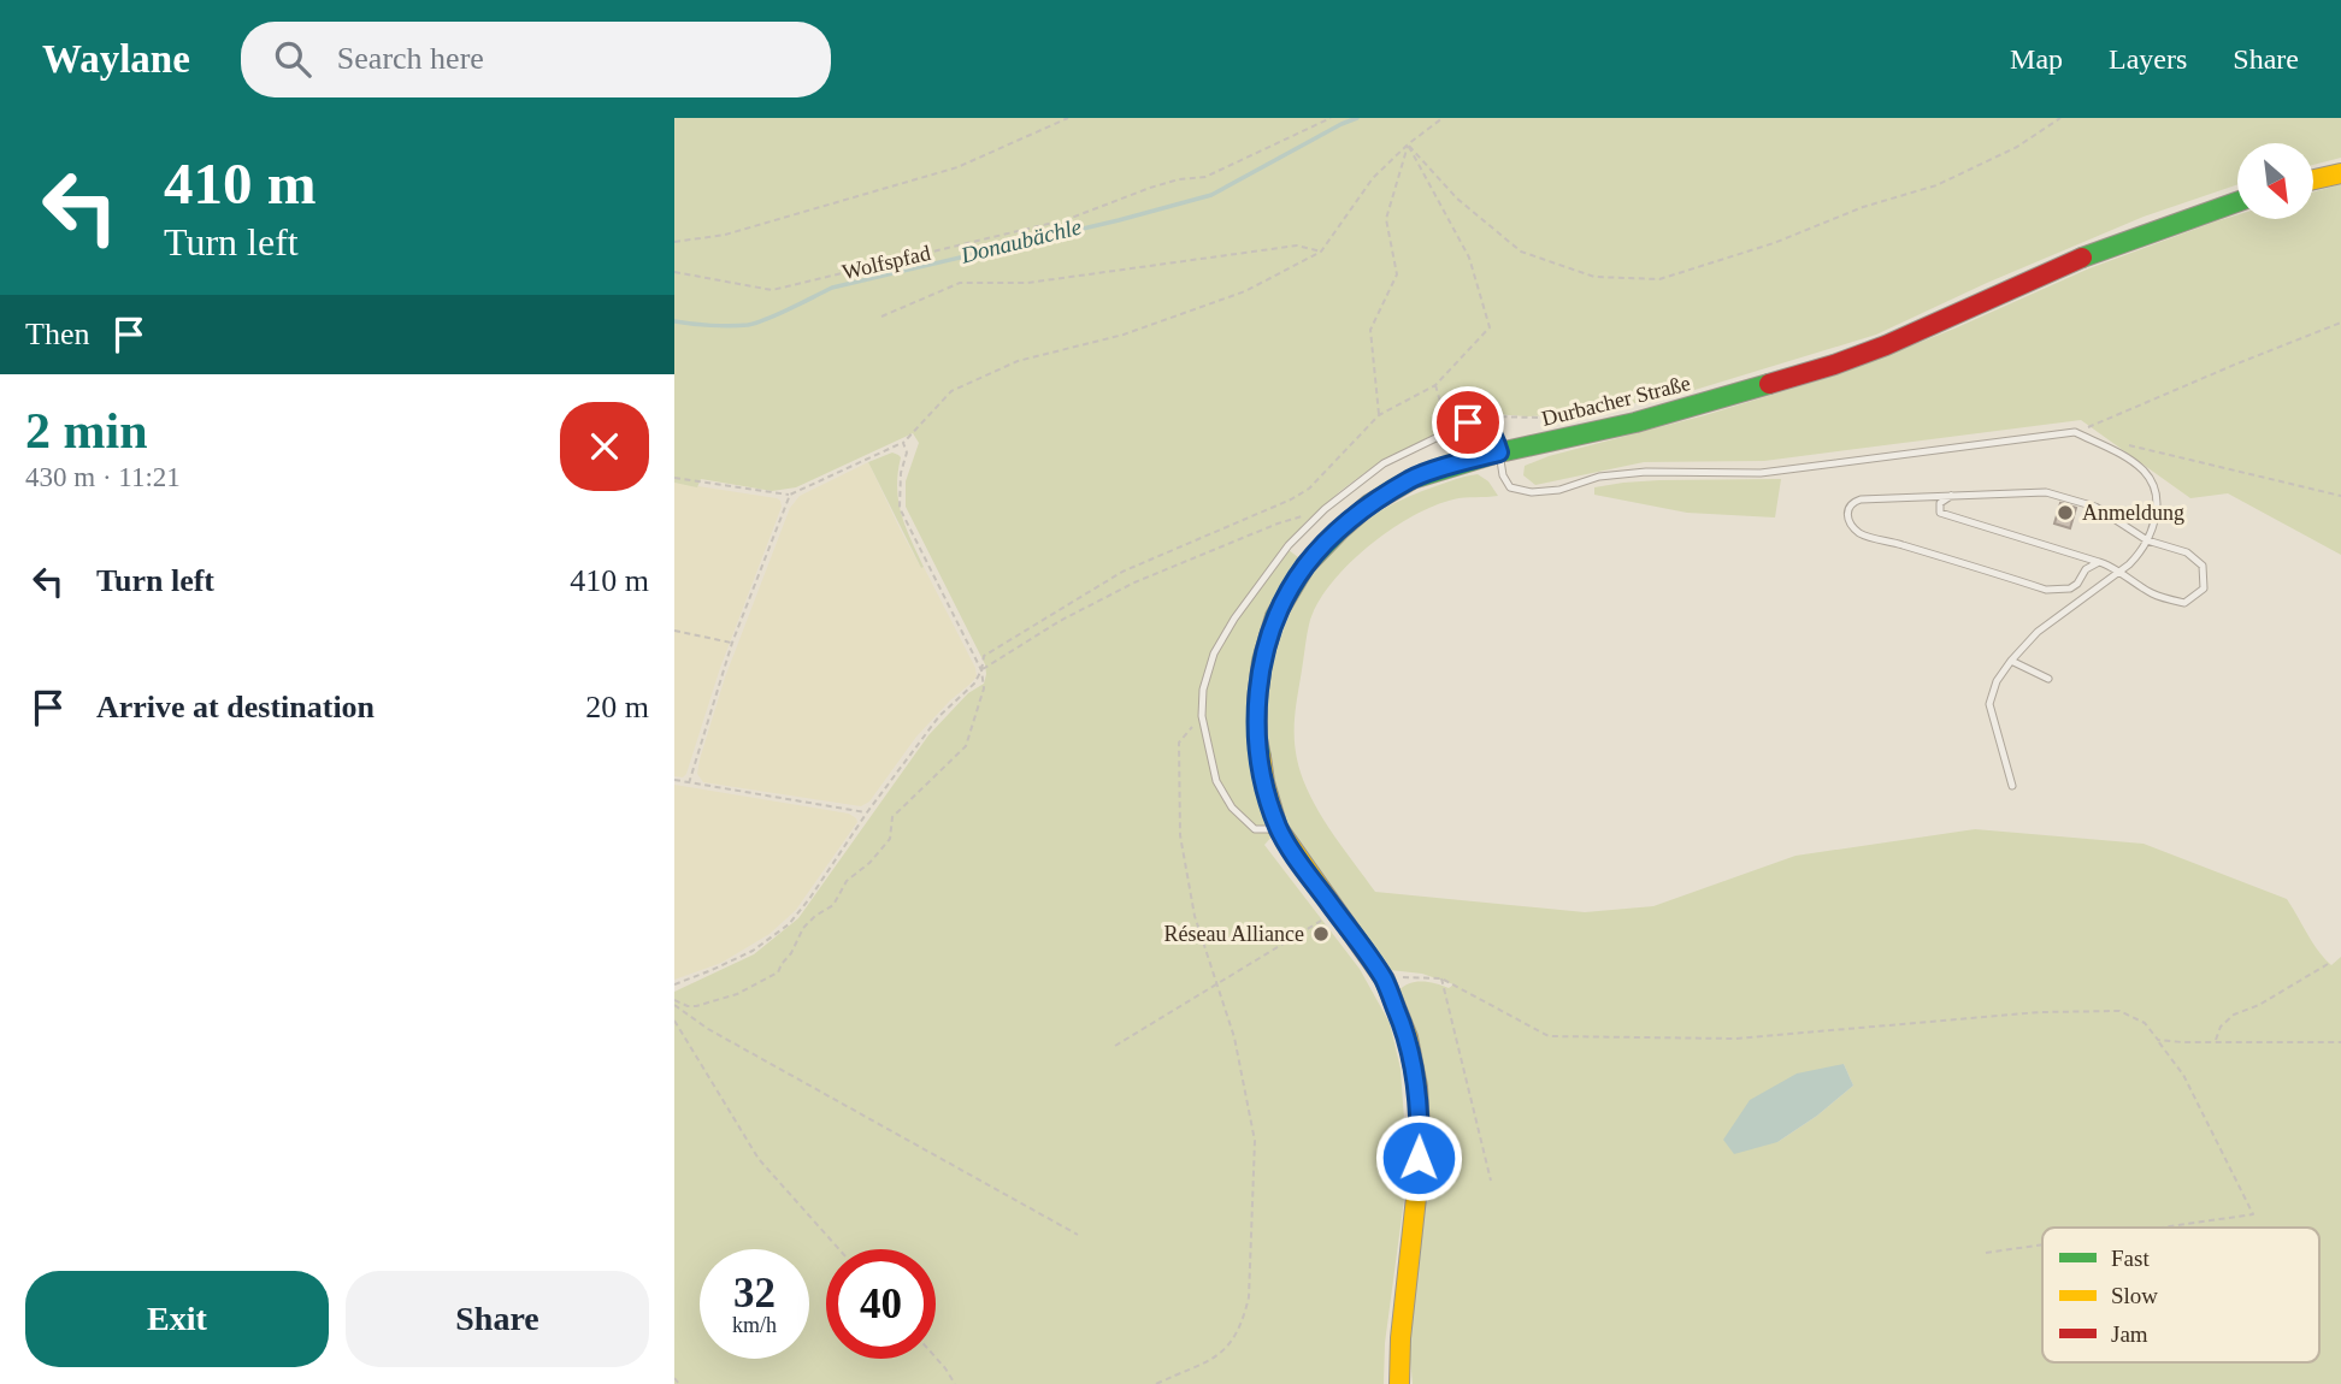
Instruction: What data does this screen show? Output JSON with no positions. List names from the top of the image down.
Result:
{
  "streets": {
    "street": ["Durbacher Straße"],
    "path": ["Wolfspfad"]
  },
  "water": ["Donaubächle"],
  "places": ["Anmeldung", "Réseau Alliance"],
  "legend": ["Fast", "Slow", "Jam"],
  "north": "bottom right",
  "page": {
    "header": "Waylane",
    "search": "Search here",
    "nav": ["Map", "Layers", "Share"],
    "turn": ["410 m", "Turn left"],
    "then": "Then",
    "heading": ["2 min", "430 m · 11:21"],
    "list": [
      {
        "name": "Turn left",
        "value": "410 m"
      },
      {
        "name": "Arrive at destination",
        "value": "20 m"
      }
    ],
    "speed": "32 km/h",
    "limit": "40",
    "buttons": ["Exit", "Share"]
  }
}
